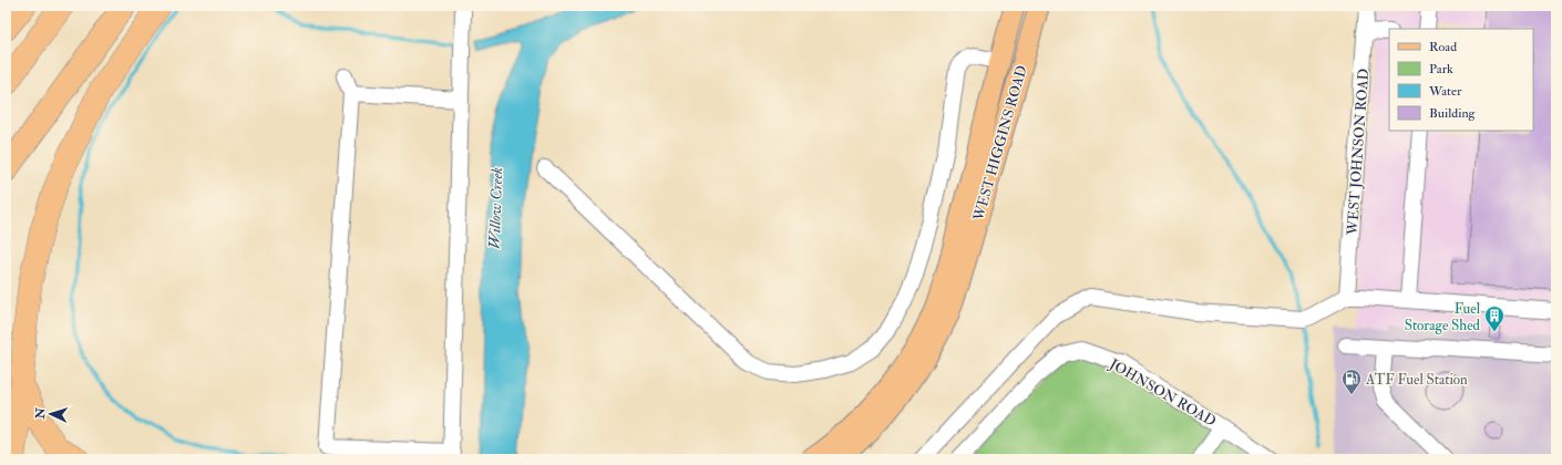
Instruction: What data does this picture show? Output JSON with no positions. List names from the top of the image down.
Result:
{
  "streets": {
    "main road": ["WEST HIGGINS ROAD"],
    "street": ["WEST JOHNSON ROAD", "JOHNSON ROAD"]
  },
  "water": ["Willow Creek"],
  "places": {
    "building": ["Fuel Storage Shed"],
    "fuel station": ["ATF Fuel Station"]
  },
  "legend": [
    "Road",
    "Park",
    "Water",
    "Building"
  ],
  "north": "left"
}
